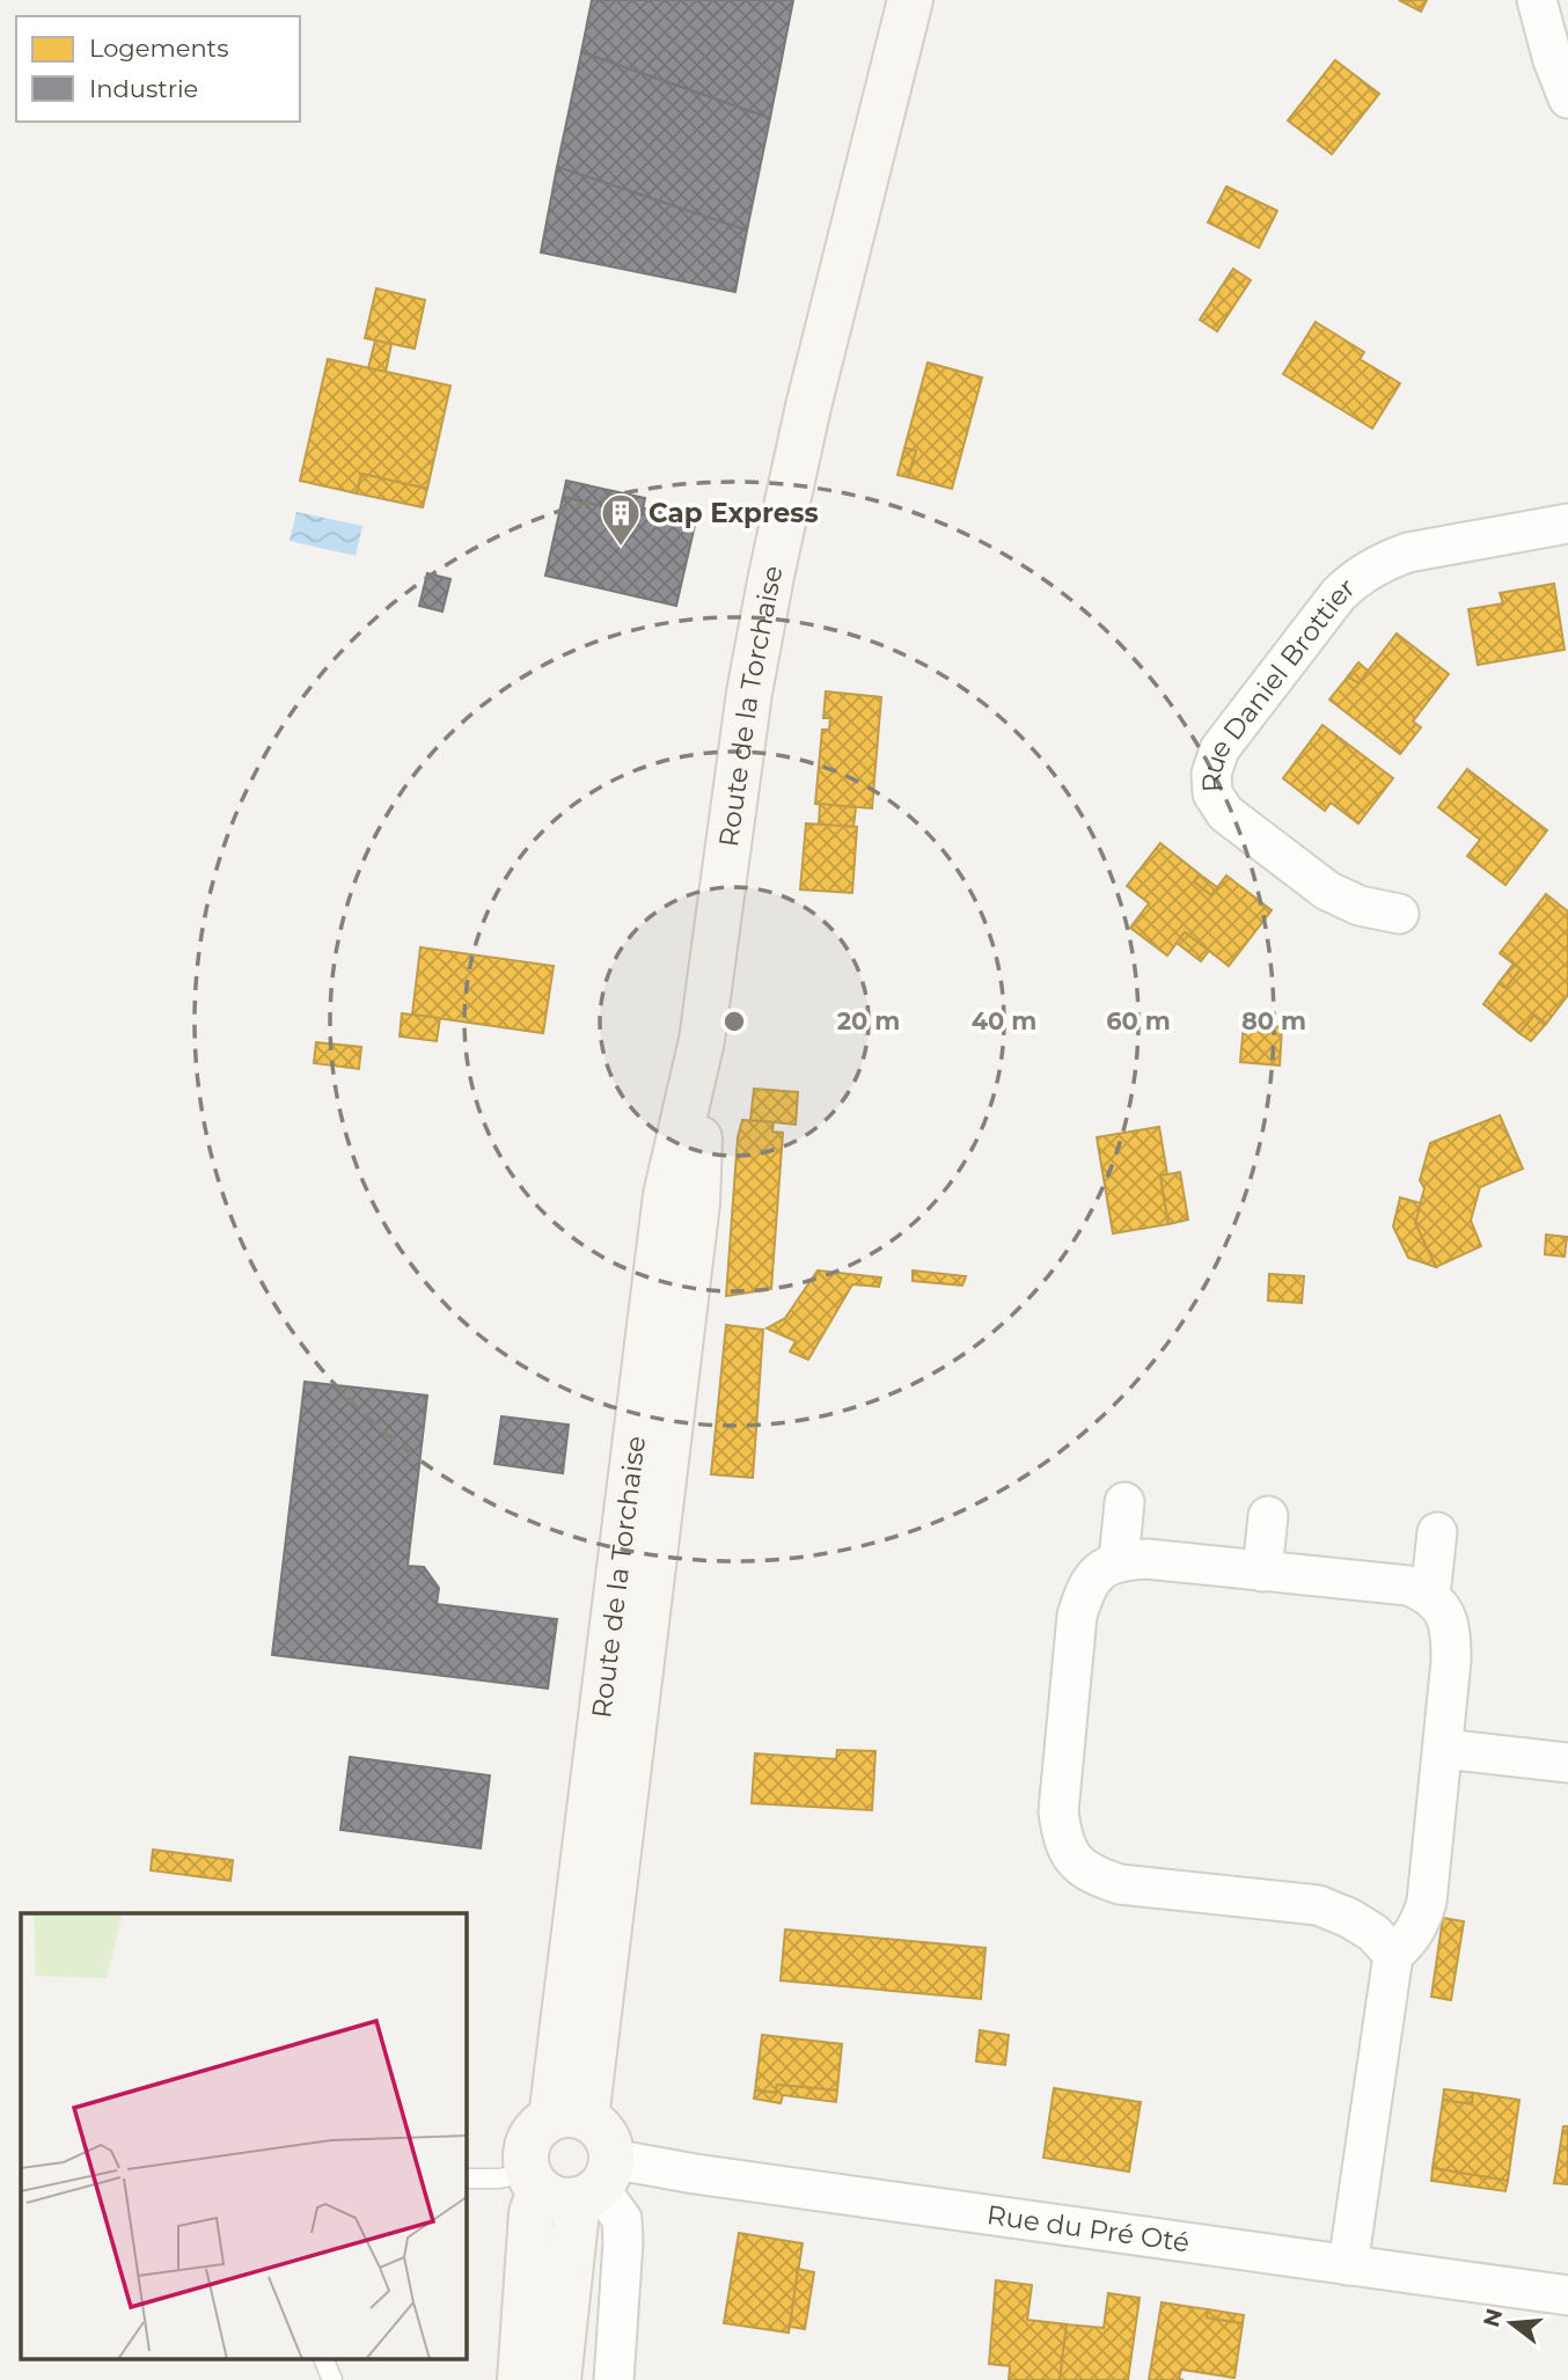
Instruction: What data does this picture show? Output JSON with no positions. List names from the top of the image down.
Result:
{
  "streets": {
    "main road": ["Route de la Torchaise"],
    "street": ["Rue Daniel Brottier", "Rue du Pré Oté"]
  },
  "places": {
    "building": ["Cap Express"]
  },
  "legend": ["Logements", "Industrie"],
  "north": "left",
  "rings": [
    "20 m",
    "40 m",
    "60 m",
    "80 m"
  ]
}
